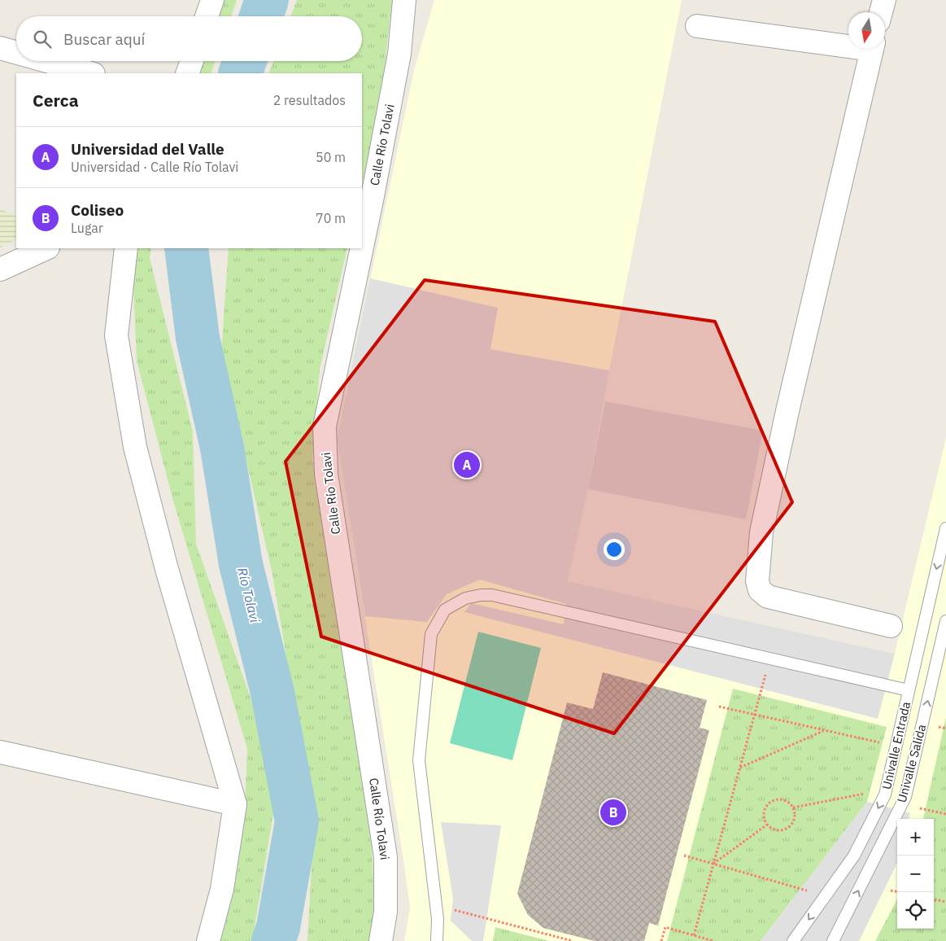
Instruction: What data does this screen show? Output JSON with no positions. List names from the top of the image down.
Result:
{
  "streets": {
    "street": ["Calle Río Tolavi"],
    "lane": ["Univalle Entrada", "Univalle Salida"]
  },
  "one_way": ["Univalle Entrada", "Univalle Salida"],
  "water": ["Río Tolavi"],
  "north": "bottom",
  "page": {
    "search": "Buscar aquí",
    "heading": ["Cerca", "2 resultados"],
    "list": [
      {
        "mark": "A",
        "name": "Universidad del Valle",
        "note": "Universidad · Calle Río Tolavi",
        "value": "50 m"
      },
      {
        "mark": "B",
        "name": "Coliseo",
        "note": "Lugar",
        "value": "70 m"
      }
    ],
    "pins": ["A", "B"],
    "map_buttons": ["+", "−"]
  }
}
